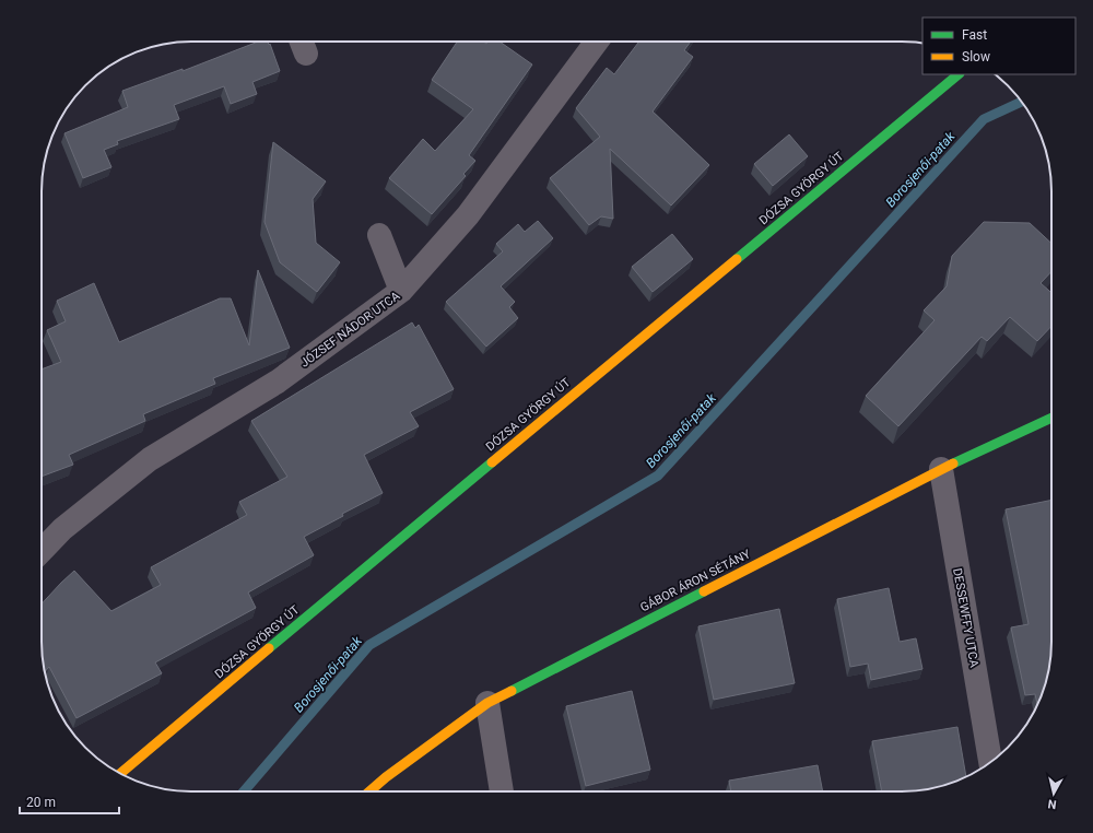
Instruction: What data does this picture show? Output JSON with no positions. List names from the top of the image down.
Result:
{
  "streets": {
    "main road": ["DÓZSA GYÖRGY ÚT", "GÁBOR ÁRON SÉTÁNY"],
    "street": ["JÓZSEF NÁDOR UTCA", "DESSEWFFY UTCA"]
  },
  "crossings": [
    ["GÁBOR ÁRON SÉTÁNY", "DESSEWFFY UTCA"]
  ],
  "water": ["Borosjenői-patak"],
  "legend": ["Fast", "Slow"],
  "scale_bar": "20 m",
  "north": "bottom"
}
